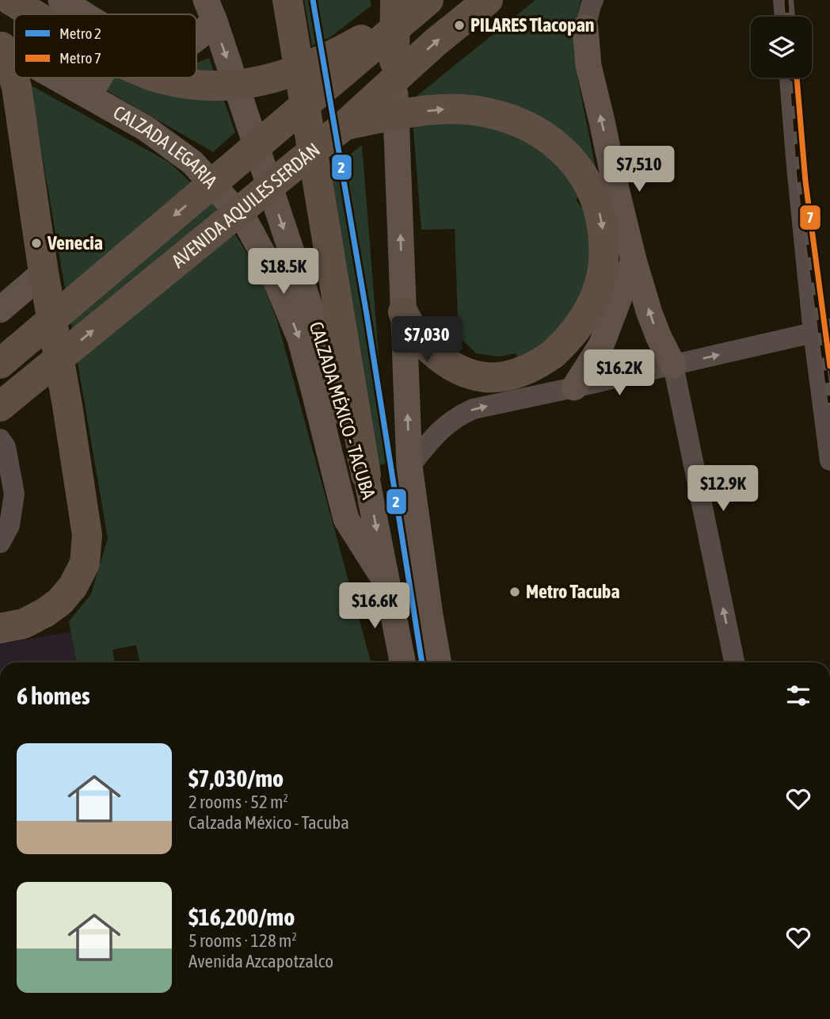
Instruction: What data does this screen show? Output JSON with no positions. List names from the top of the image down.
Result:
{
  "streets": {
    "highway": ["AVENIDA AQUILES SERDÁN"],
    "main road": ["CALZADA LEGARIA", "CALZADA MÉXICO - TACUBA"]
  },
  "crossings": [
    ["CALZADA LEGARIA", "CALZADA MÉXICO - TACUBA"]
  ],
  "one_way": ["CALZADA LEGARIA"],
  "places": ["PILARES Tlacopan", "Venecia", "Metro Tacuba"],
  "lines": ["metro line 2", "metro line 7"],
  "legend": ["Metro 2", "Metro 7"],
  "page": {
    "price": [
      "$7,510",
      "$18.5K",
      "$7,030",
      "$16.2K",
      "$12.9K",
      "$16.6K"
    ],
    "heading": "6 homes",
    "list": [
      {
        "name": "$7,030/mo",
        "note": "2 rooms · 52 m² · Calzada México - Tacuba"
      },
      {
        "name": "$16,200/mo",
        "note": "5 rooms · 128 m² · Avenida Azcapotzalco"
      }
    ]
  }
}
